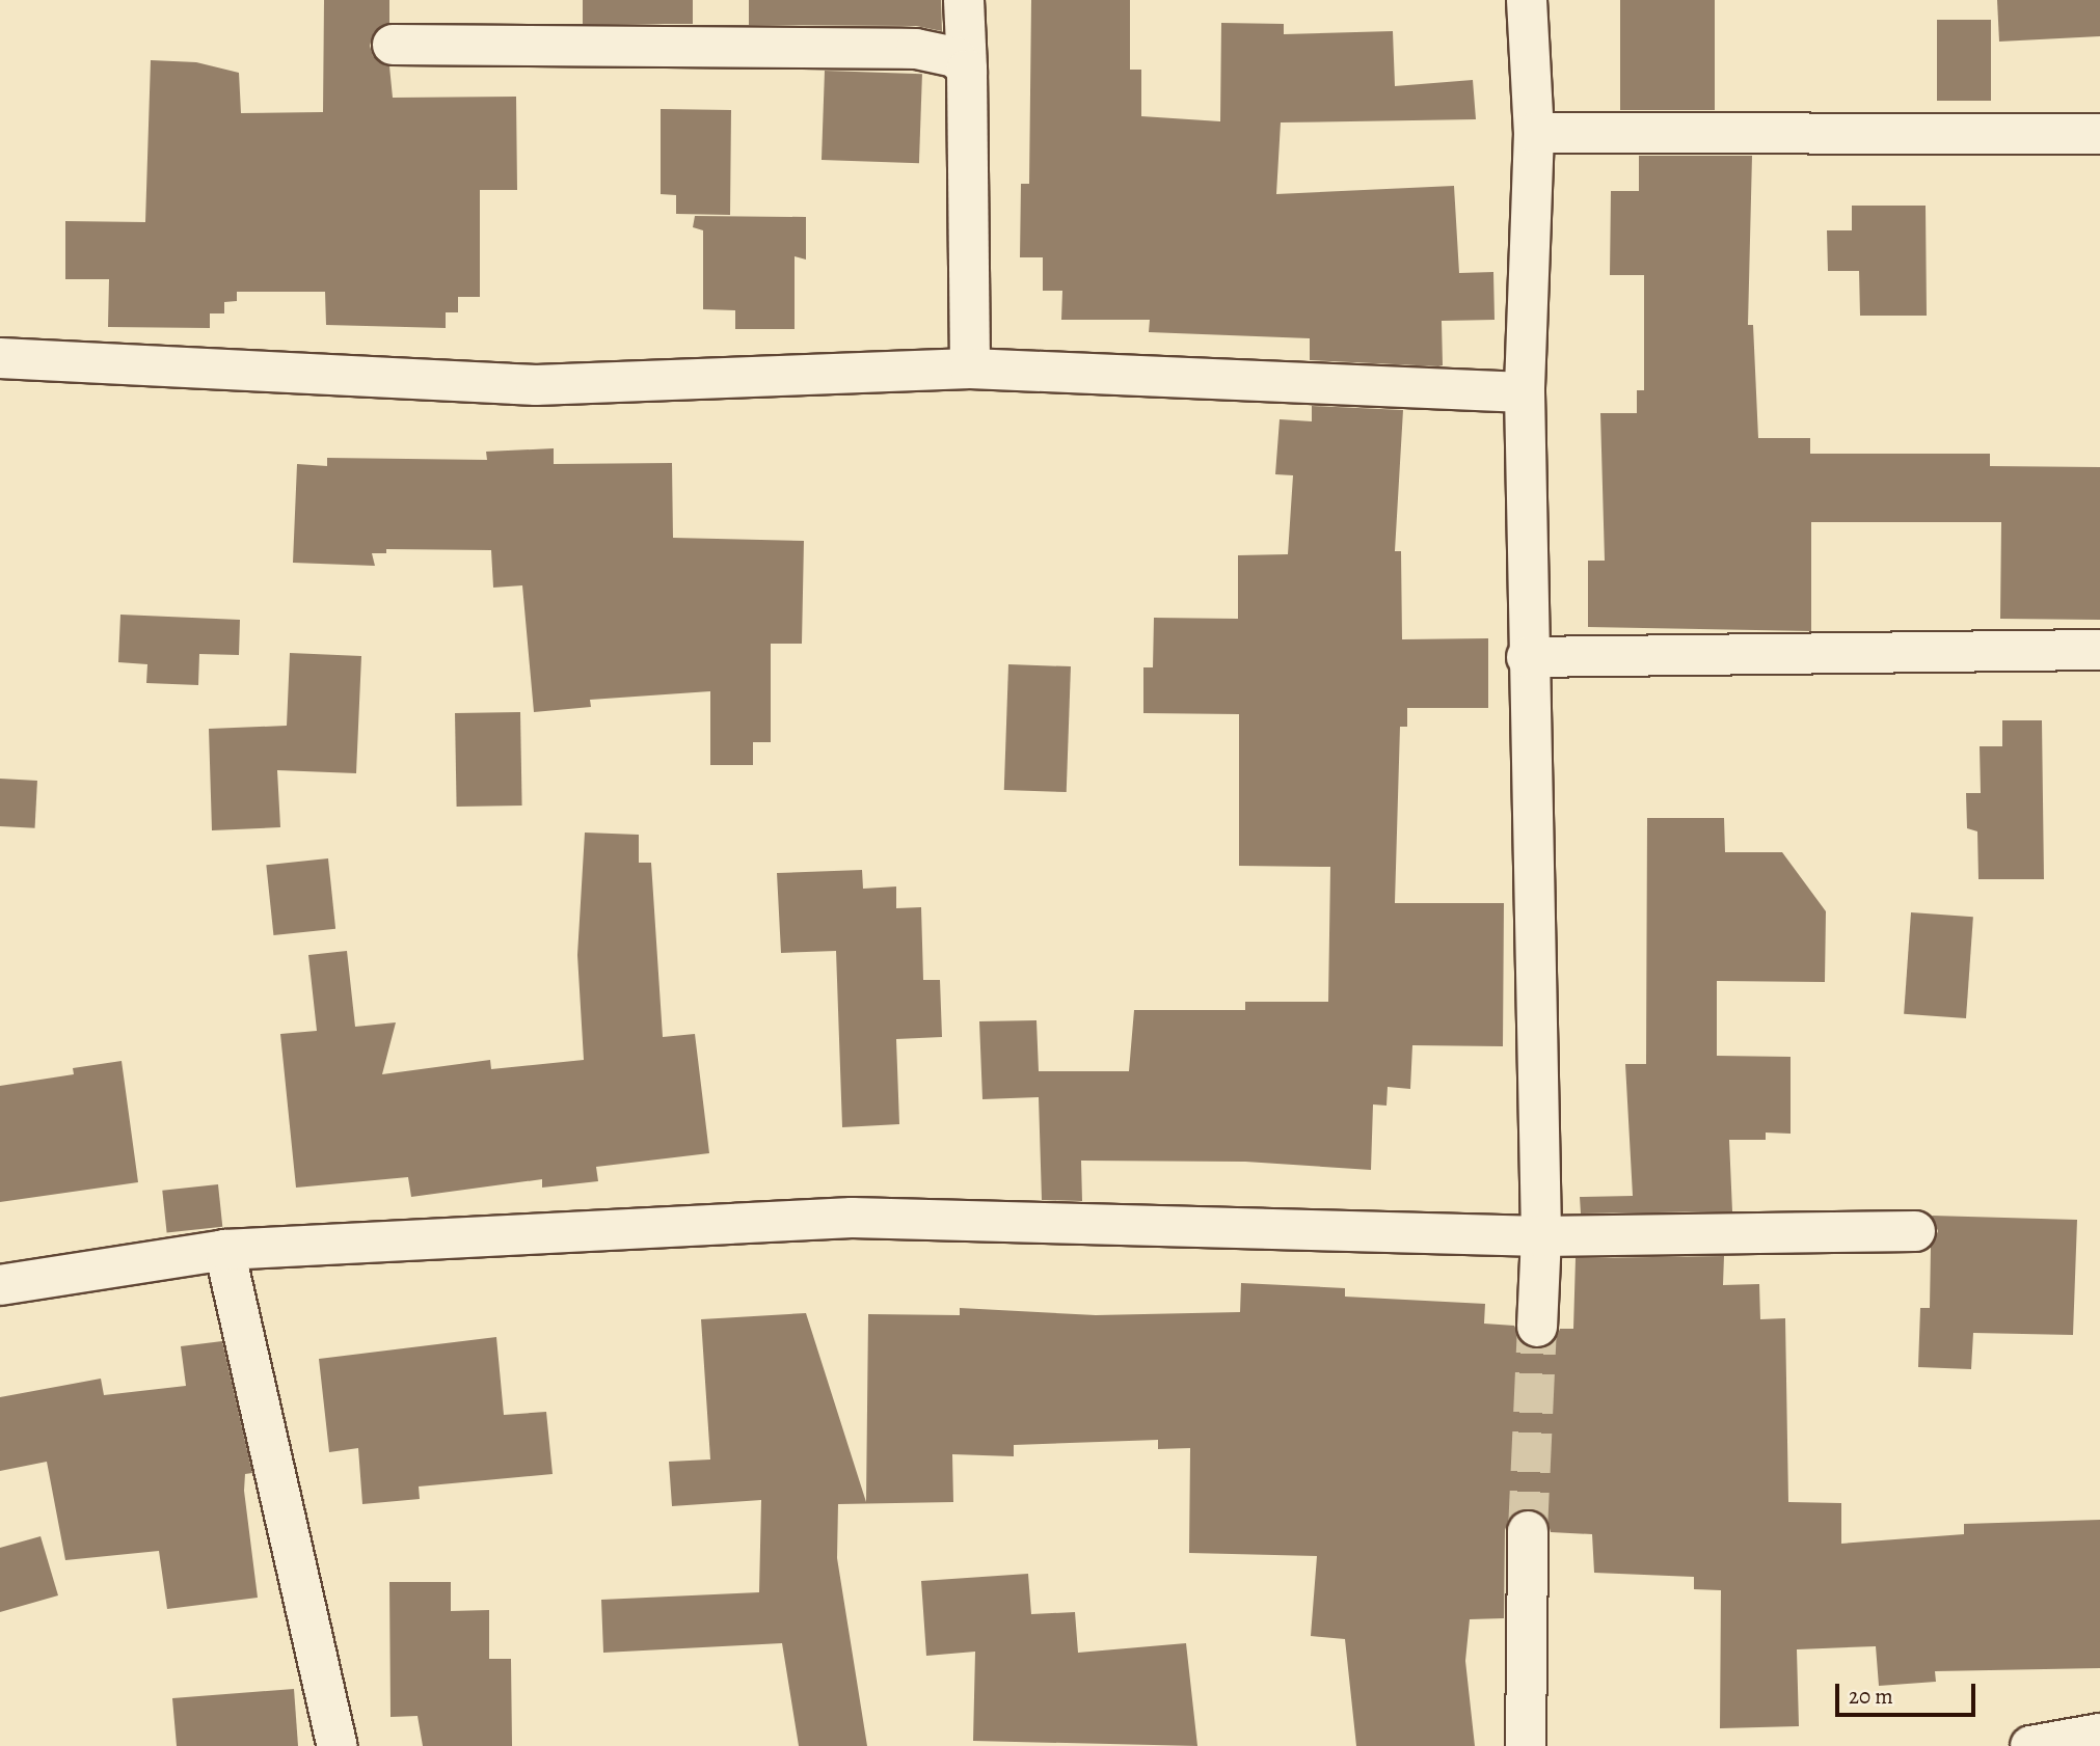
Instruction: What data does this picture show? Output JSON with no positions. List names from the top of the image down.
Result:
{
  "scale_bar": "20 m"
}
